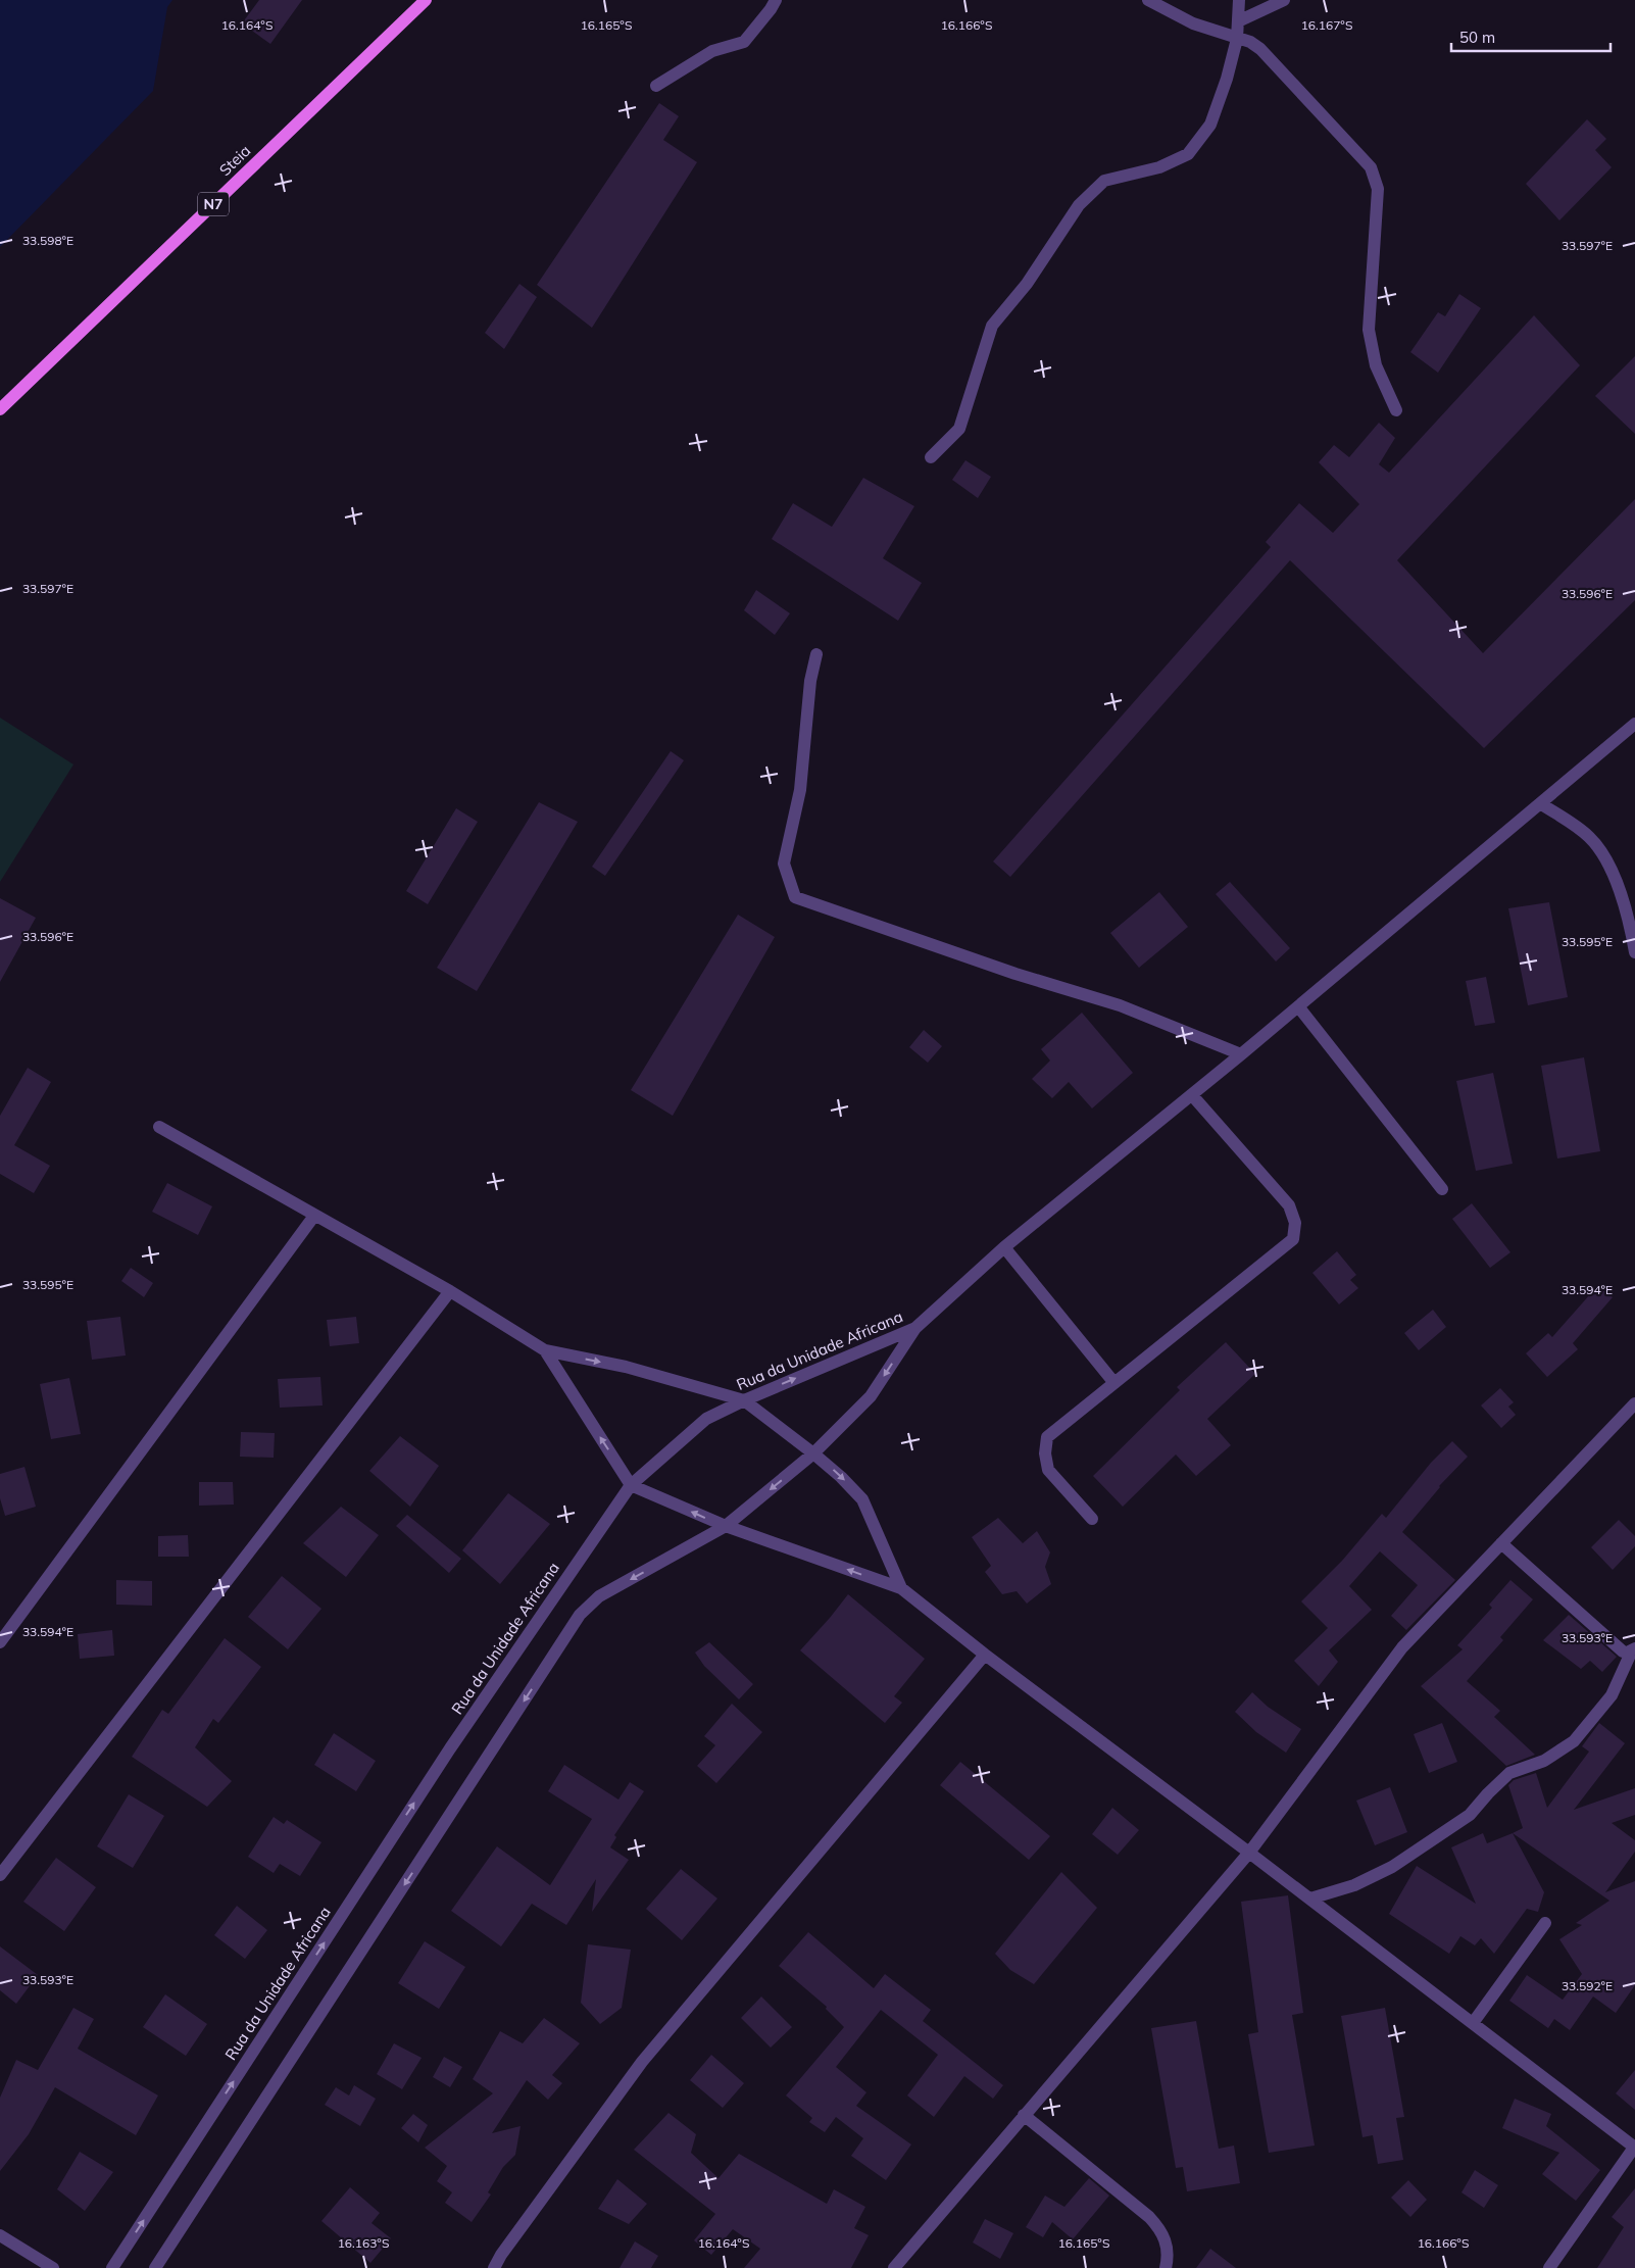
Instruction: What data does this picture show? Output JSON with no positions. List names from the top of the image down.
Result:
{
  "streets": {
    "main road": ["Steia", "N7"],
    "street": ["Rua da Unidade Africana"]
  },
  "scale_bar": "50 m",
  "coordinates": [
    "16.164°S",
    "16.165°S",
    "16.166°S",
    "16.167°S",
    "33.598°E",
    "33.597°E",
    "33.596°E",
    "33.595°E",
    "33.594°E",
    "33.593°E",
    "33.592°E",
    "16.163°S"
  ]
}
